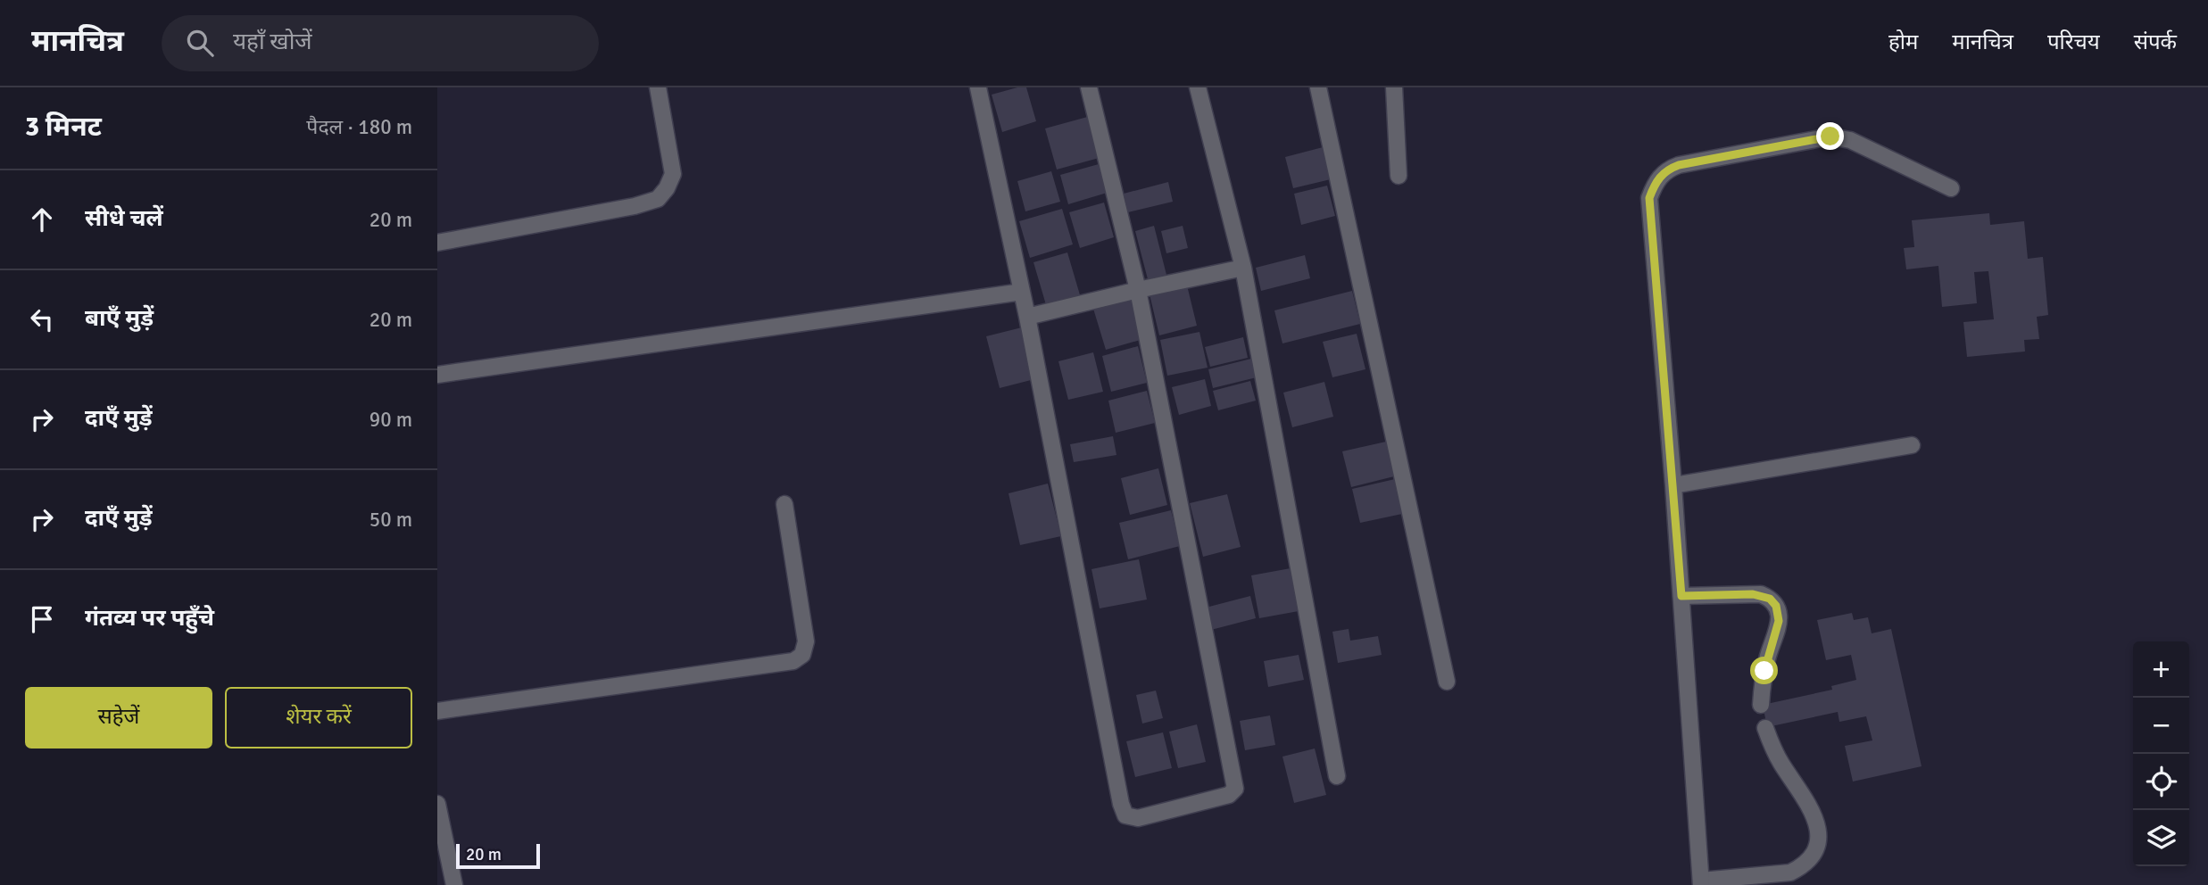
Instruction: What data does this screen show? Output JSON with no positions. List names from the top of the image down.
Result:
{
  "scale_bar": "20 m",
  "page": {
    "header": "मानचित्र",
    "search": "यहाँ खोजें",
    "nav": [
      "होम",
      "मानचित्र",
      "परिचय",
      "संपर्क"
    ],
    "heading": ["3 मिनट", "पैदल · 180 m"],
    "list": [
      ["सीधे चलें", "20 m"],
      ["बाएँ मुड़ें", "20 m"],
      ["दाएँ मुड़ें", "90 m"],
      ["दाएँ मुड़ें", "50 m"],
      "गंतव्य पर पहुँचे"
    ],
    "map_buttons": ["+", "−"],
    "buttons": ["सहेजें", "शेयर करें"],
    "scale": "20 m"
  }
}
